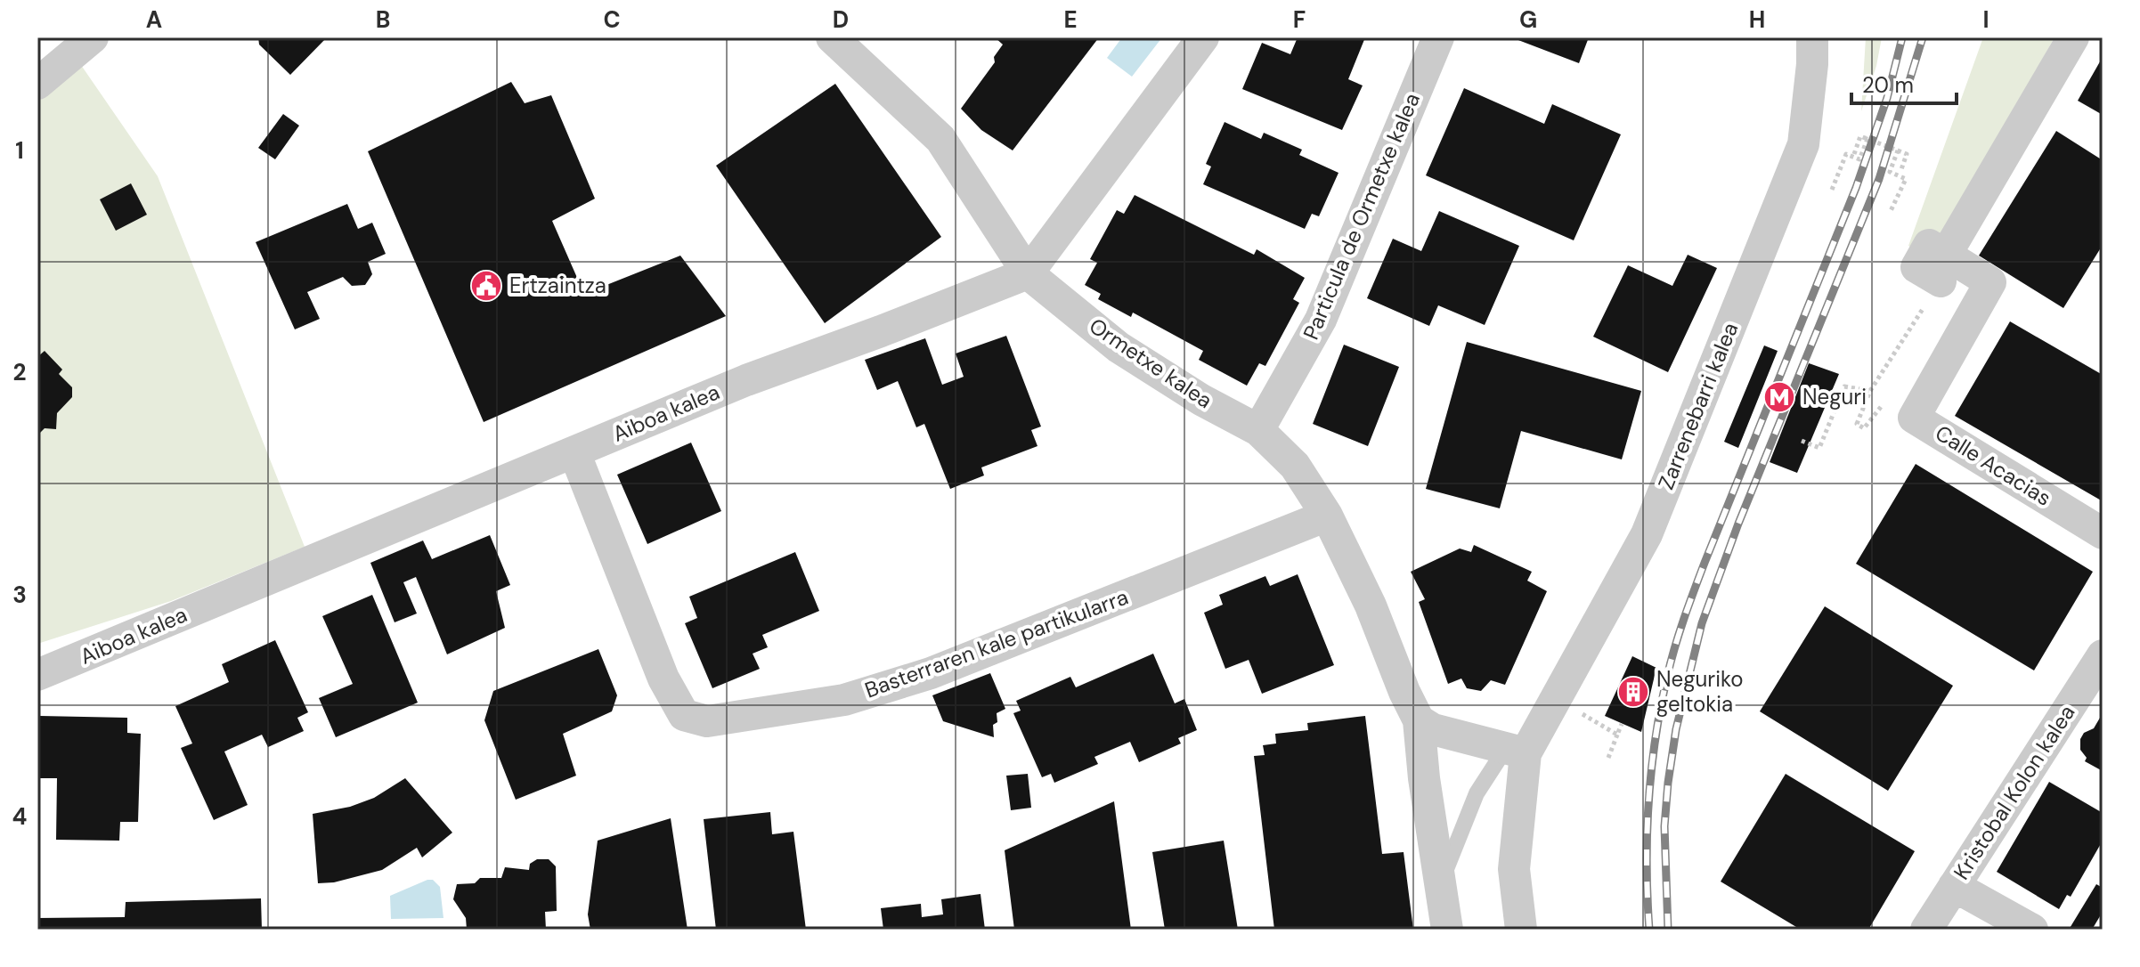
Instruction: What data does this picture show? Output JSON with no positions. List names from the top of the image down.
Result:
{
  "streets": {
    "street": [
      "Particula de Ormetxe kalea",
      "Ormetxe kalea",
      "Zarrenebarri kalea",
      "Aiboa kalea",
      "Calle Acacias",
      "Basterraren kale partikularra",
      "Kristobal Kolon kalea"
    ]
  },
  "crossings": [
    ["Particula de Ormetxe kalea", "Ormetxe kalea"],
    ["Ormetxe kalea", "Aiboa kalea"],
    ["Ormetxe kalea", "Basterraren kale partikularra"],
    ["Aiboa kalea", "Basterraren kale partikularra"]
  ],
  "places": {
    "public building": ["Ertzaintza"],
    "metro station": ["Neguri"],
    "building": ["Neguriko geltokia"]
  },
  "scale_bar": "20 m",
  "grid": {
    "columns": [
      "A",
      "B",
      "C",
      "D",
      "E",
      "F",
      "G",
      "H",
      "I"
    ],
    "rows": [
      "1",
      "2",
      "3",
      "4"
    ]
  }
}
